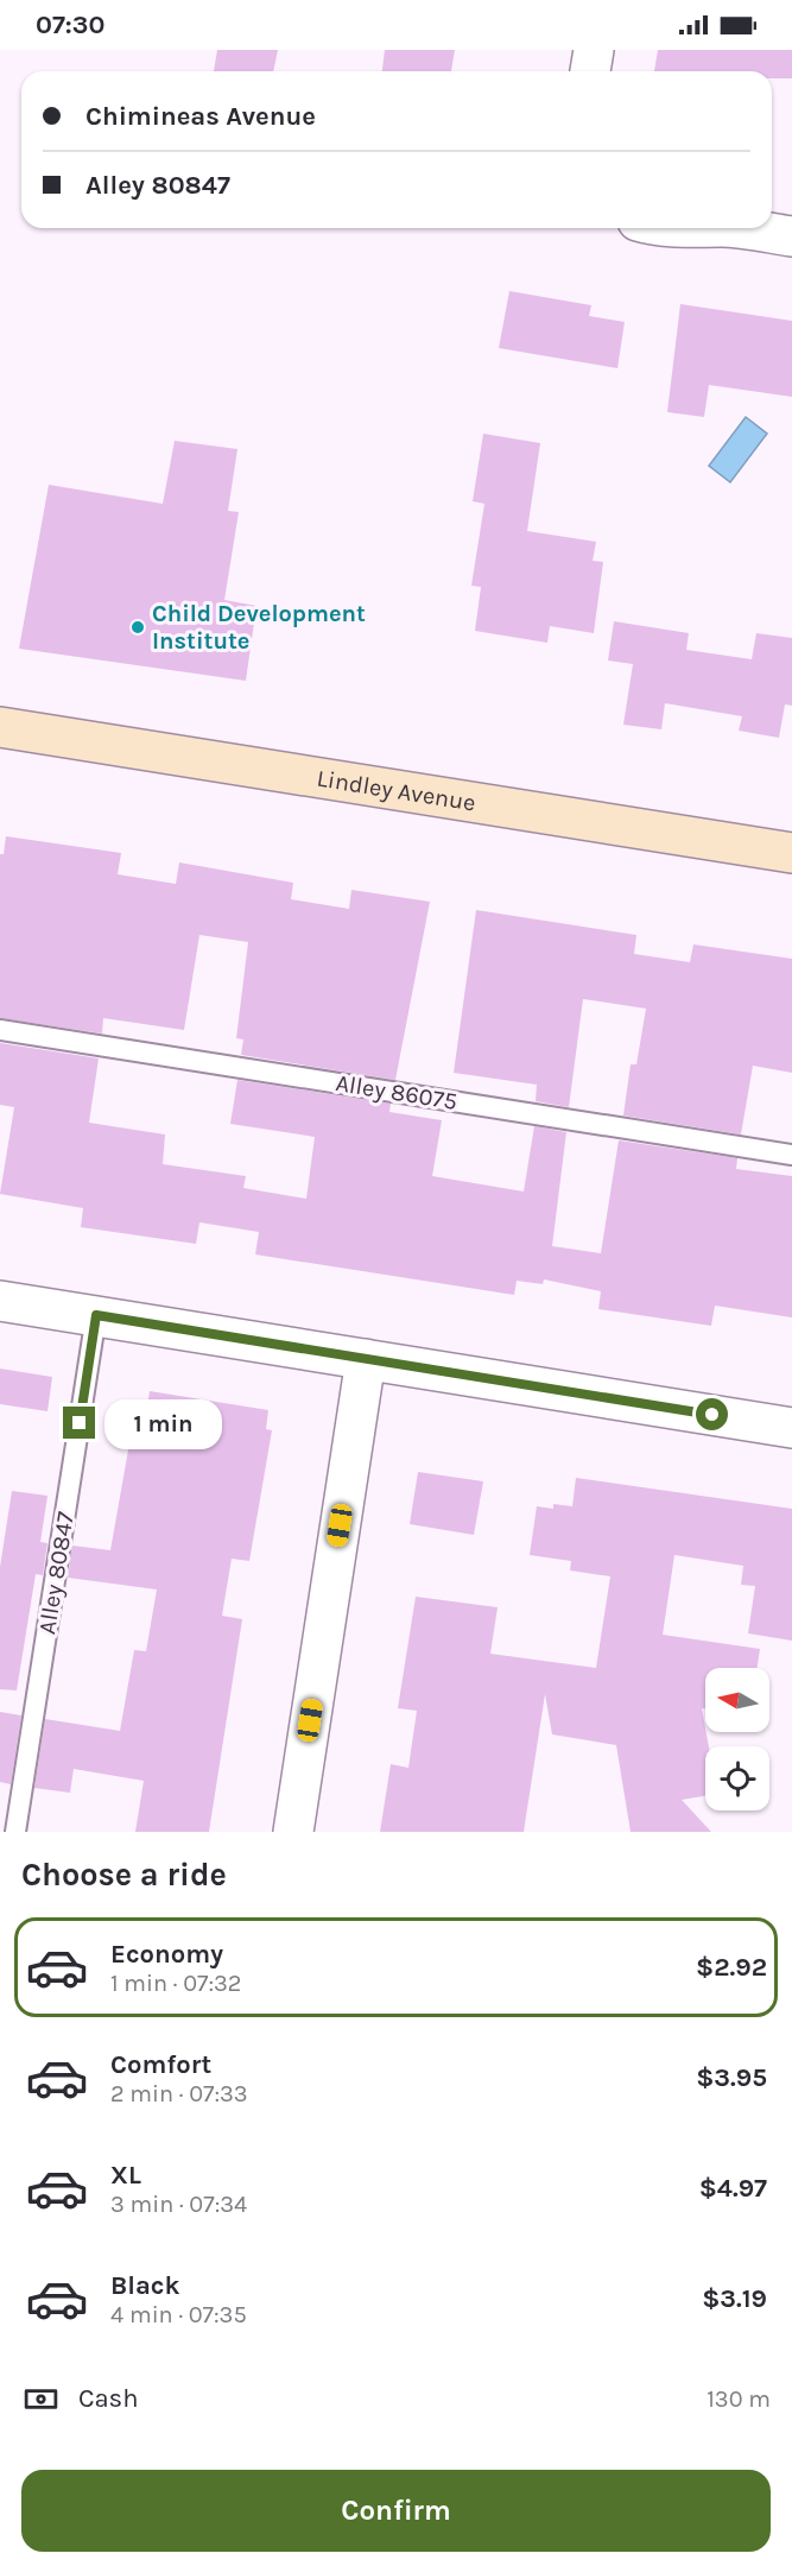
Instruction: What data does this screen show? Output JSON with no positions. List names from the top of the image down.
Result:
{
  "streets": {
    "main road": ["Lindley Avenue"],
    "lane": ["Alley 86075", "Alley 80847"]
  },
  "places": ["Child Development Institute"],
  "north": "left",
  "page": {
    "status": "07:30",
    "banner": ["Chimineas Avenue", "Alley 80847"],
    "bubble": "1 min",
    "heading": "Choose a ride",
    "list": [
      {
        "name": "Economy",
        "note": "1 min · 07:32",
        "value": "$2.92"
      },
      {
        "name": "Comfort",
        "note": "2 min · 07:33",
        "value": "$3.95"
      },
      {
        "name": "XL",
        "note": "3 min · 07:34",
        "value": "$4.97"
      },
      {
        "name": "Black",
        "note": "4 min · 07:35",
        "value": "$3.19"
      }
    ],
    "pay": ["Cash", "130 m"],
    "buttons": "Confirm"
  }
}
